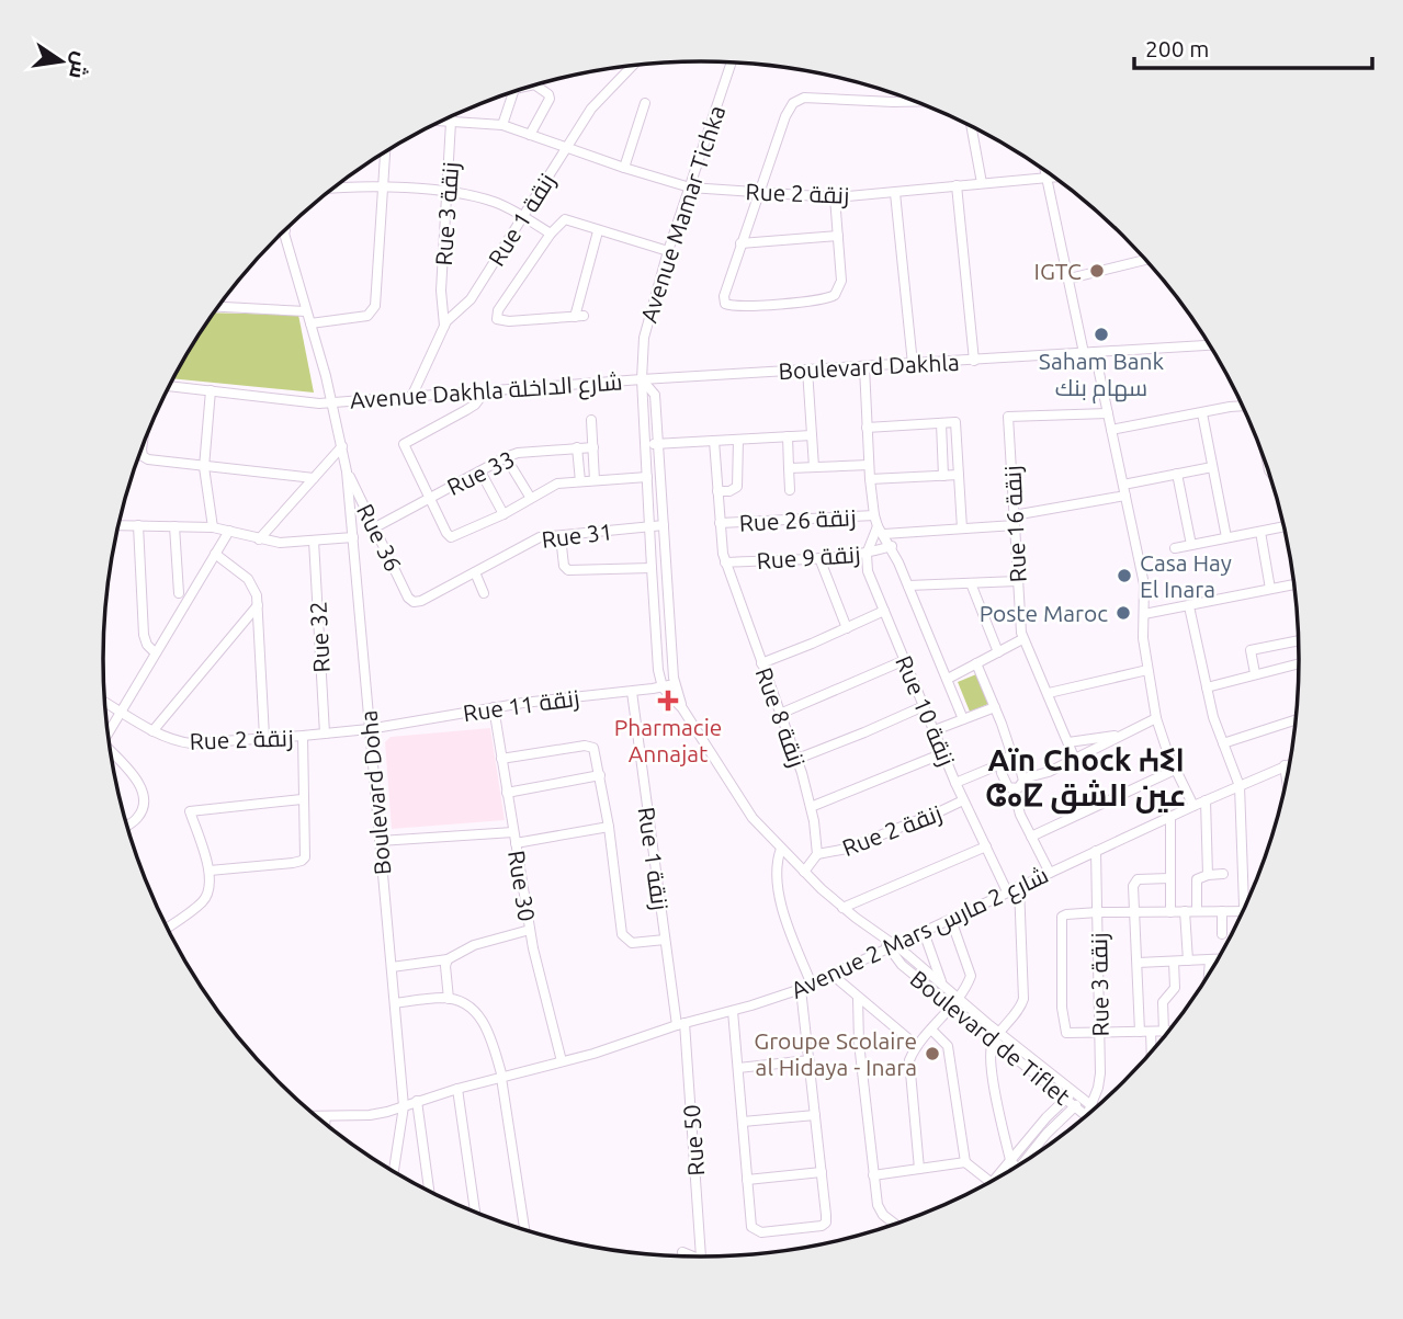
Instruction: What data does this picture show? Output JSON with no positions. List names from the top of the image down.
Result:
{
  "streets": {
    "street": [
      "Rue 2 زنقة",
      "Rue 3 زنقة",
      "Avenue Mamar Tichka",
      "Rue 1 زنقة",
      "Boulevard Dakhla",
      "Avenue Dakhla شارع الداخلة",
      "Rue 33",
      "Rue 26 زنقة",
      "Rue 16 زنقة",
      "Rue 31",
      "Rue 36",
      "Rue 9 زنقة",
      "Rue 32",
      "Rue 11 زنقة",
      "Rue 10 زنقة",
      "Rue 8 زنقة",
      "Boulevard Doha",
      "Rue 30",
      "Avenue 2 Mars شارع 2 مارس",
      "Boulevard de Tiflet",
      "Rue 50"
    ]
  },
  "crossings": [
    ["Rue 2 زنقة", "Rue 3 زنقة"],
    ["Rue 2 زنقة", "Avenue Mamar Tichka"],
    ["Rue 2 زنقة", "Rue 1 زنقة"],
    ["Rue 2 زنقة", "Rue 32"],
    ["Rue 2 زنقة", "Rue 11 زنقة"],
    ["Rue 2 زنقة", "Rue 10 زنقة"],
    ["Rue 2 زنقة", "Rue 8 زنقة"],
    ["Rue 2 زنقة", "Boulevard Doha"],
    ["Rue 3 زنقة", "Rue 1 زنقة"],
    ["Rue 3 زنقة", "Avenue 2 Mars شارع 2 مارس"],
    ["Rue 3 زنقة", "Boulevard de Tiflet"],
    ["Avenue Mamar Tichka", "Boulevard Dakhla"],
    ["Avenue Mamar Tichka", "Avenue Dakhla شارع الداخلة"],
    ["Avenue Mamar Tichka", "Rue 31"],
    ["Avenue Mamar Tichka", "Rue 11 زنقة"],
    ["Avenue Mamar Tichka", "Avenue 2 Mars شارع 2 مارس"],
    ["Avenue Mamar Tichka", "Boulevard de Tiflet"],
    ["Rue 1 زنقة", "Avenue Dakhla شارع الداخلة"],
    ["Rue 1 زنقة", "Rue 11 زنقة"],
    ["Rue 1 زنقة", "Avenue 2 Mars شارع 2 مارس"],
    ["Rue 1 زنقة", "Rue 50"],
    ["Boulevard Dakhla", "Avenue Dakhla شارع الداخلة"],
    ["Avenue Dakhla شارع الداخلة", "Boulevard Doha"],
    ["Rue 33", "Rue 36"],
    ["Rue 26 زنقة", "Rue 16 زنقة"],
    ["Rue 26 زنقة", "Rue 8 زنقة"],
    ["Rue 31", "Rue 36"],
    ["Rue 36", "Boulevard Doha"],
    ["Rue 9 زنقة", "Rue 10 زنقة"],
    ["Rue 9 زنقة", "Rue 8 زنقة"],
    ["Rue 11 زنقة", "Boulevard Doha"],
    ["Rue 11 زنقة", "Rue 30"],
    ["Rue 10 زنقة", "Avenue 2 Mars شارع 2 مارس"],
    ["Boulevard Doha", "Avenue 2 Mars شارع 2 مارس"],
    ["Rue 30", "Avenue 2 Mars شارع 2 مارس"],
    ["Avenue 2 Mars شارع 2 مارس", "Boulevard de Tiflet"],
    ["Avenue 2 Mars شارع 2 مارس", "Rue 50"]
  ],
  "districts": ["Aïn Chock ⵄⵉⵏ ⵛⴰⵇ عين الشق"],
  "places": {
    "other": [
      "IGTC",
      "Saham Bank سهام بنك",
      "Casa Hay El Inara",
      "Poste Maroc",
      "Groupe Scolaire al Hidaya - Inara"
    ],
    "health": ["Pharmacie Annajat"]
  },
  "scale_bar": "200 m",
  "north": "right"
}
